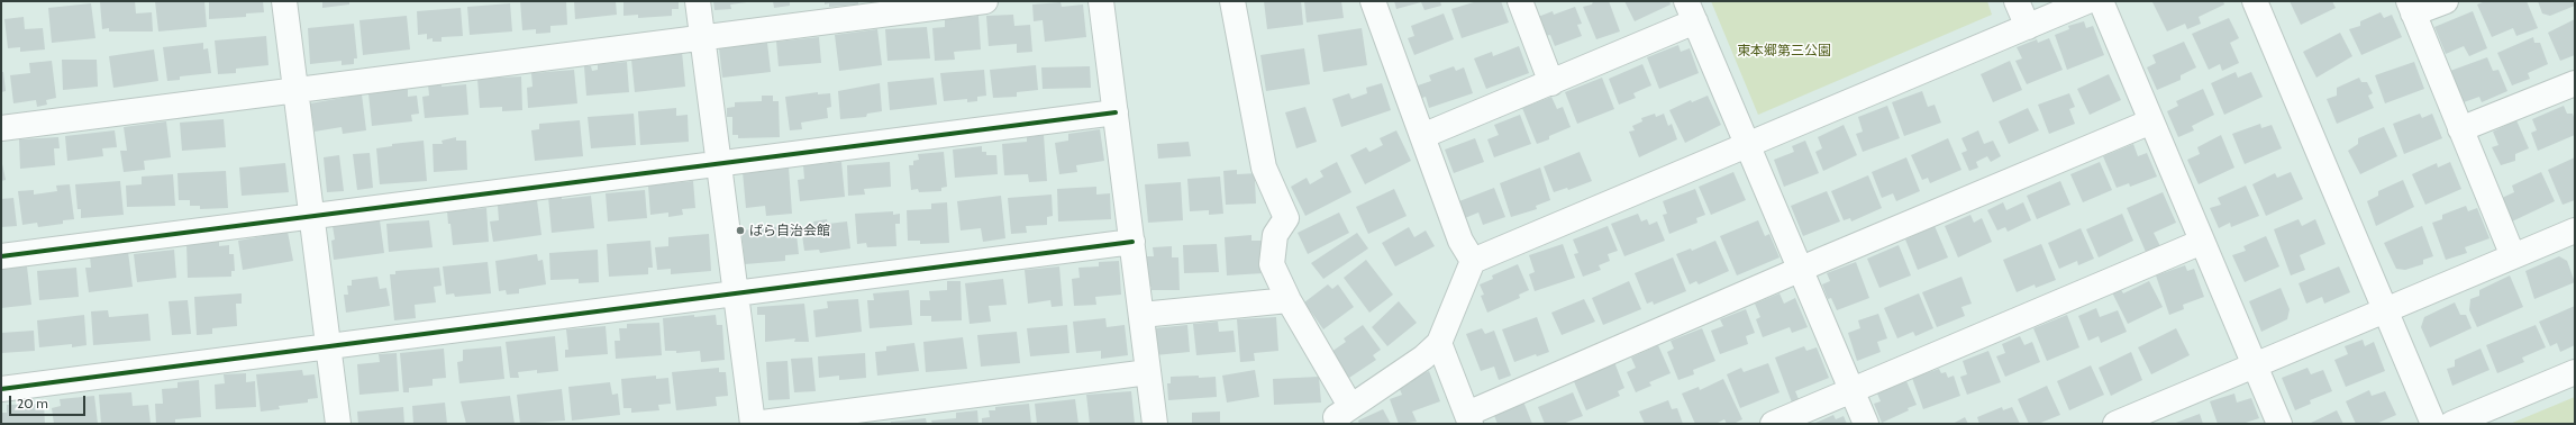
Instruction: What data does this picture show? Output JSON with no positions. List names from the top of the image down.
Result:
{
  "parks": ["東本郷第三公園"],
  "places": ["ばら自治会館"],
  "scale_bar": "20 m"
}
